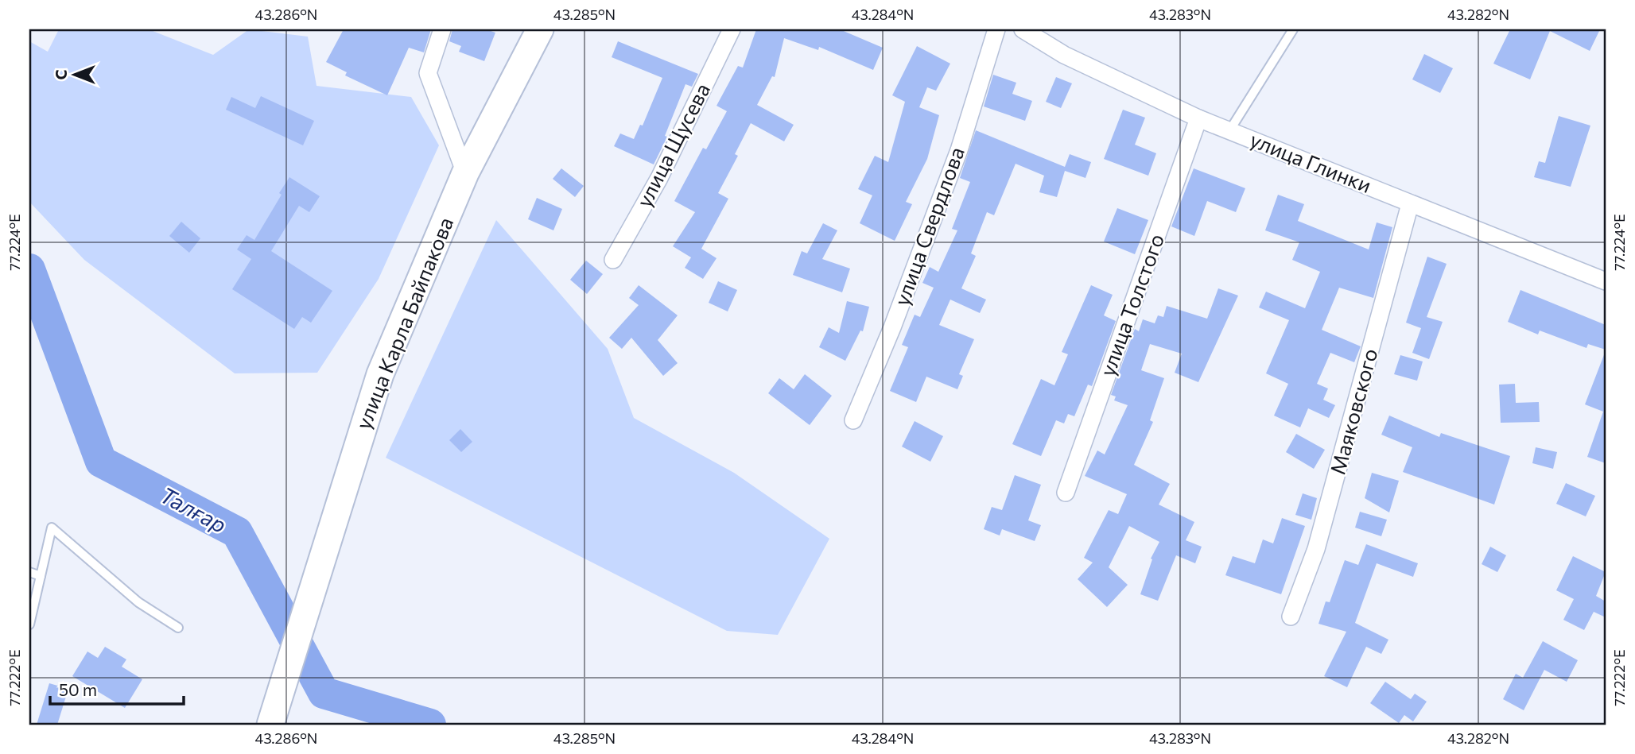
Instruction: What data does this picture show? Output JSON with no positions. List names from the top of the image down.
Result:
{
  "streets": {
    "main road": ["улица Карла Байпакова"],
    "street": [
      "улица Щусева",
      "улица Глинки",
      "улица Свердлова",
      "улица Толстого",
      "Маяковского"
    ]
  },
  "crossings": [
    ["улица Глинки", "улица Толстого"],
    ["улица Глинки", "Маяковского"]
  ],
  "water": ["Талғар"],
  "scale_bar": "50 m",
  "north": "left",
  "coordinates": [
    "43.286°N",
    "43.285°N",
    "43.284°N",
    "43.283°N",
    "43.282°N",
    "77.224°E",
    "77.222°E"
  ]
}
